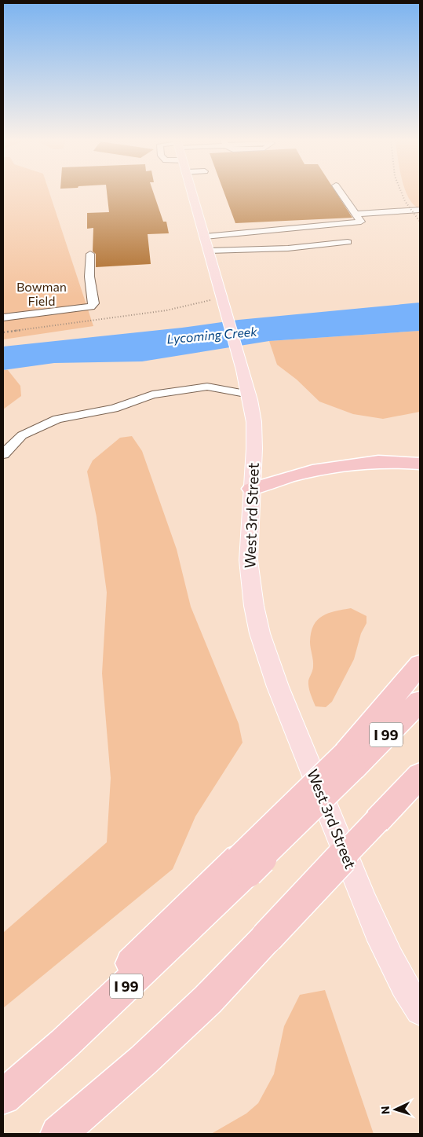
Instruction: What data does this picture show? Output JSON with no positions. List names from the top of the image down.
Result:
{
  "streets": {
    "highway": ["I 99"],
    "main road": ["West 3rd Street"]
  },
  "water": ["Lycoming Creek"],
  "parks": ["Bowman Field"],
  "north": "left"
}
